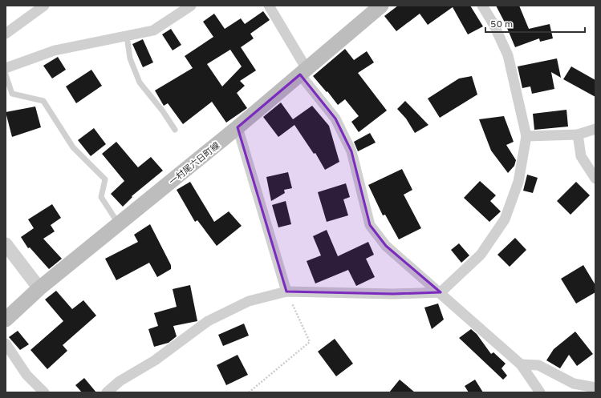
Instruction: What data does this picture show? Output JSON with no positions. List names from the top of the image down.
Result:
{
  "streets": {
    "main road": ["一村尾六日町線"]
  },
  "scale_bar": "50 m"
}
